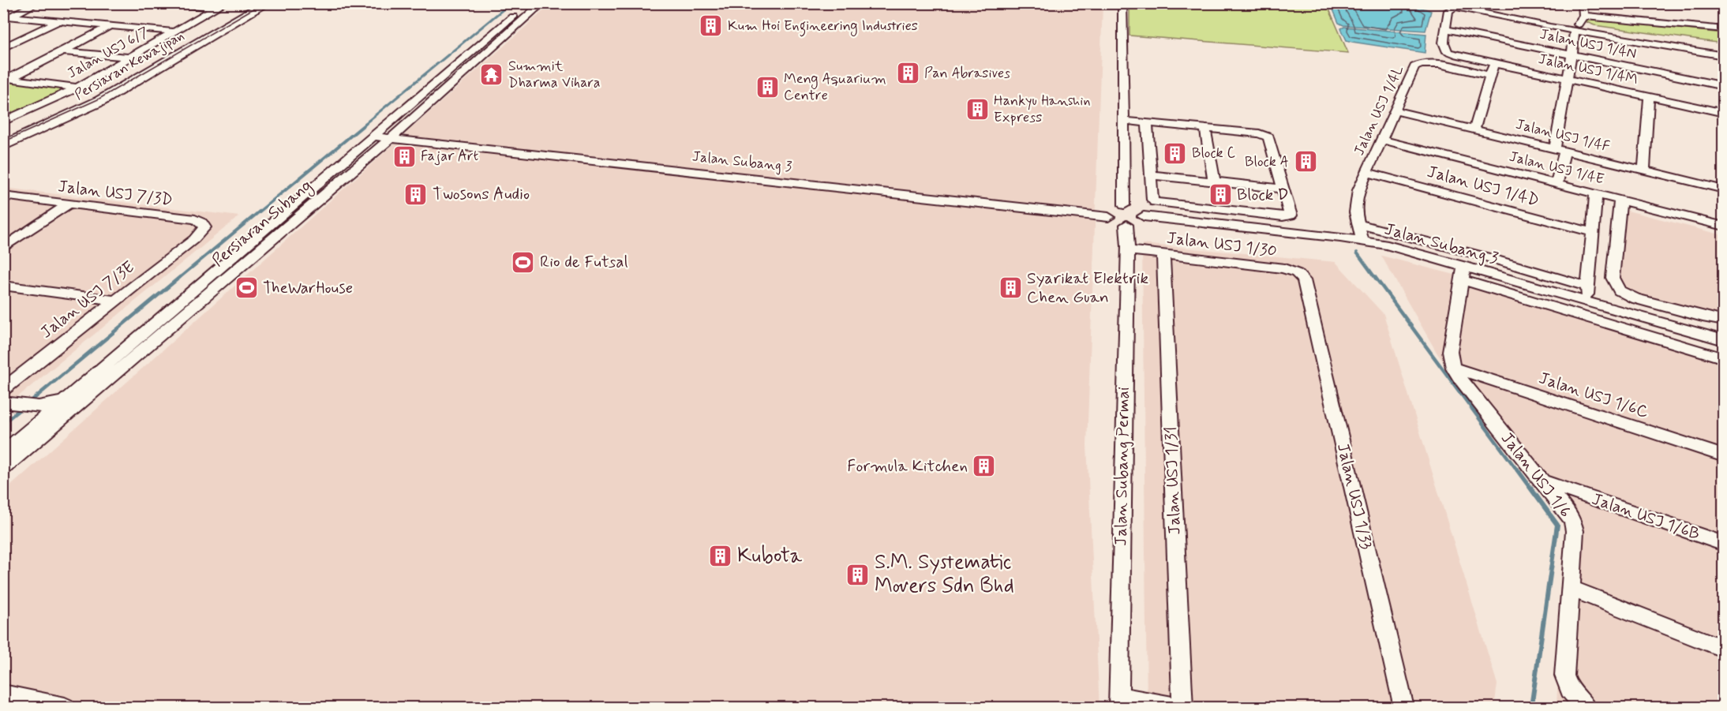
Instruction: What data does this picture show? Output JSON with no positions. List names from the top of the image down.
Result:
{
  "streets": {
    "main road": ["Persiaran Kewajipan"],
    "street": [
      "Jalan USJ 1/4N",
      "Jalan USJ 6/7",
      "Jalan USJ 1/4M",
      "Jalan USJ 1/4L",
      "Jalan USJ 1/4F",
      "Jalan Subang 3",
      "Jalan USJ 1/4E",
      "Jalan USJ 1/4D",
      "Jalan USJ 7/3D",
      "Persiaran Subang",
      "Jalan USJ 1/30",
      "Jalan USJ 7/3E",
      "Jalan USJ 1/6C",
      "Jalan Subang Permai",
      "Jalan USJ 1/6",
      "Jalan USJ 1/31",
      "Jalan USJ 1/33",
      "Jalan USJ 1/6B"
    ]
  },
  "crossings": [
    ["Jalan USJ 1/4N", "Jalan USJ 1/4M"],
    ["Jalan USJ 1/4L", "Jalan USJ 1/4F"],
    ["Jalan USJ 1/4L", "Jalan Subang 3"],
    ["Jalan USJ 1/4L", "Jalan USJ 1/4E"],
    ["Jalan USJ 1/4L", "Jalan USJ 1/4D"],
    ["Jalan Subang 3", "Persiaran Subang"],
    ["Jalan Subang 3", "Jalan Subang Permai"],
    ["Jalan USJ 7/3D", "Jalan USJ 7/3E"],
    ["Jalan USJ 1/30", "Jalan Subang Permai"],
    ["Jalan USJ 1/30", "Jalan USJ 1/31"],
    ["Jalan USJ 1/30", "Jalan USJ 1/33"],
    ["Jalan USJ 1/6C", "Jalan USJ 1/6"],
    ["Jalan USJ 1/6", "Jalan USJ 1/6B"]
  ],
  "places": {
    "building": [
      "Kum Hoi Engineering Industries",
      "Pan Abrasives",
      "Meng Aquarium Centre",
      "Hankyu Hanshin Express",
      "Block C",
      "Fajar Art",
      "Block A",
      "Twosons Audio",
      "Block D",
      "Syarikat Elektrik Chen Guan",
      "Formula Kitchen",
      "Kubota",
      "S.M. Systematic Movers Sdn Bhd"
    ],
    "temple": ["Summit Dharma Vihara"],
    "sports": ["Rio de Futsal", "TheWarHouse"]
  }
}
